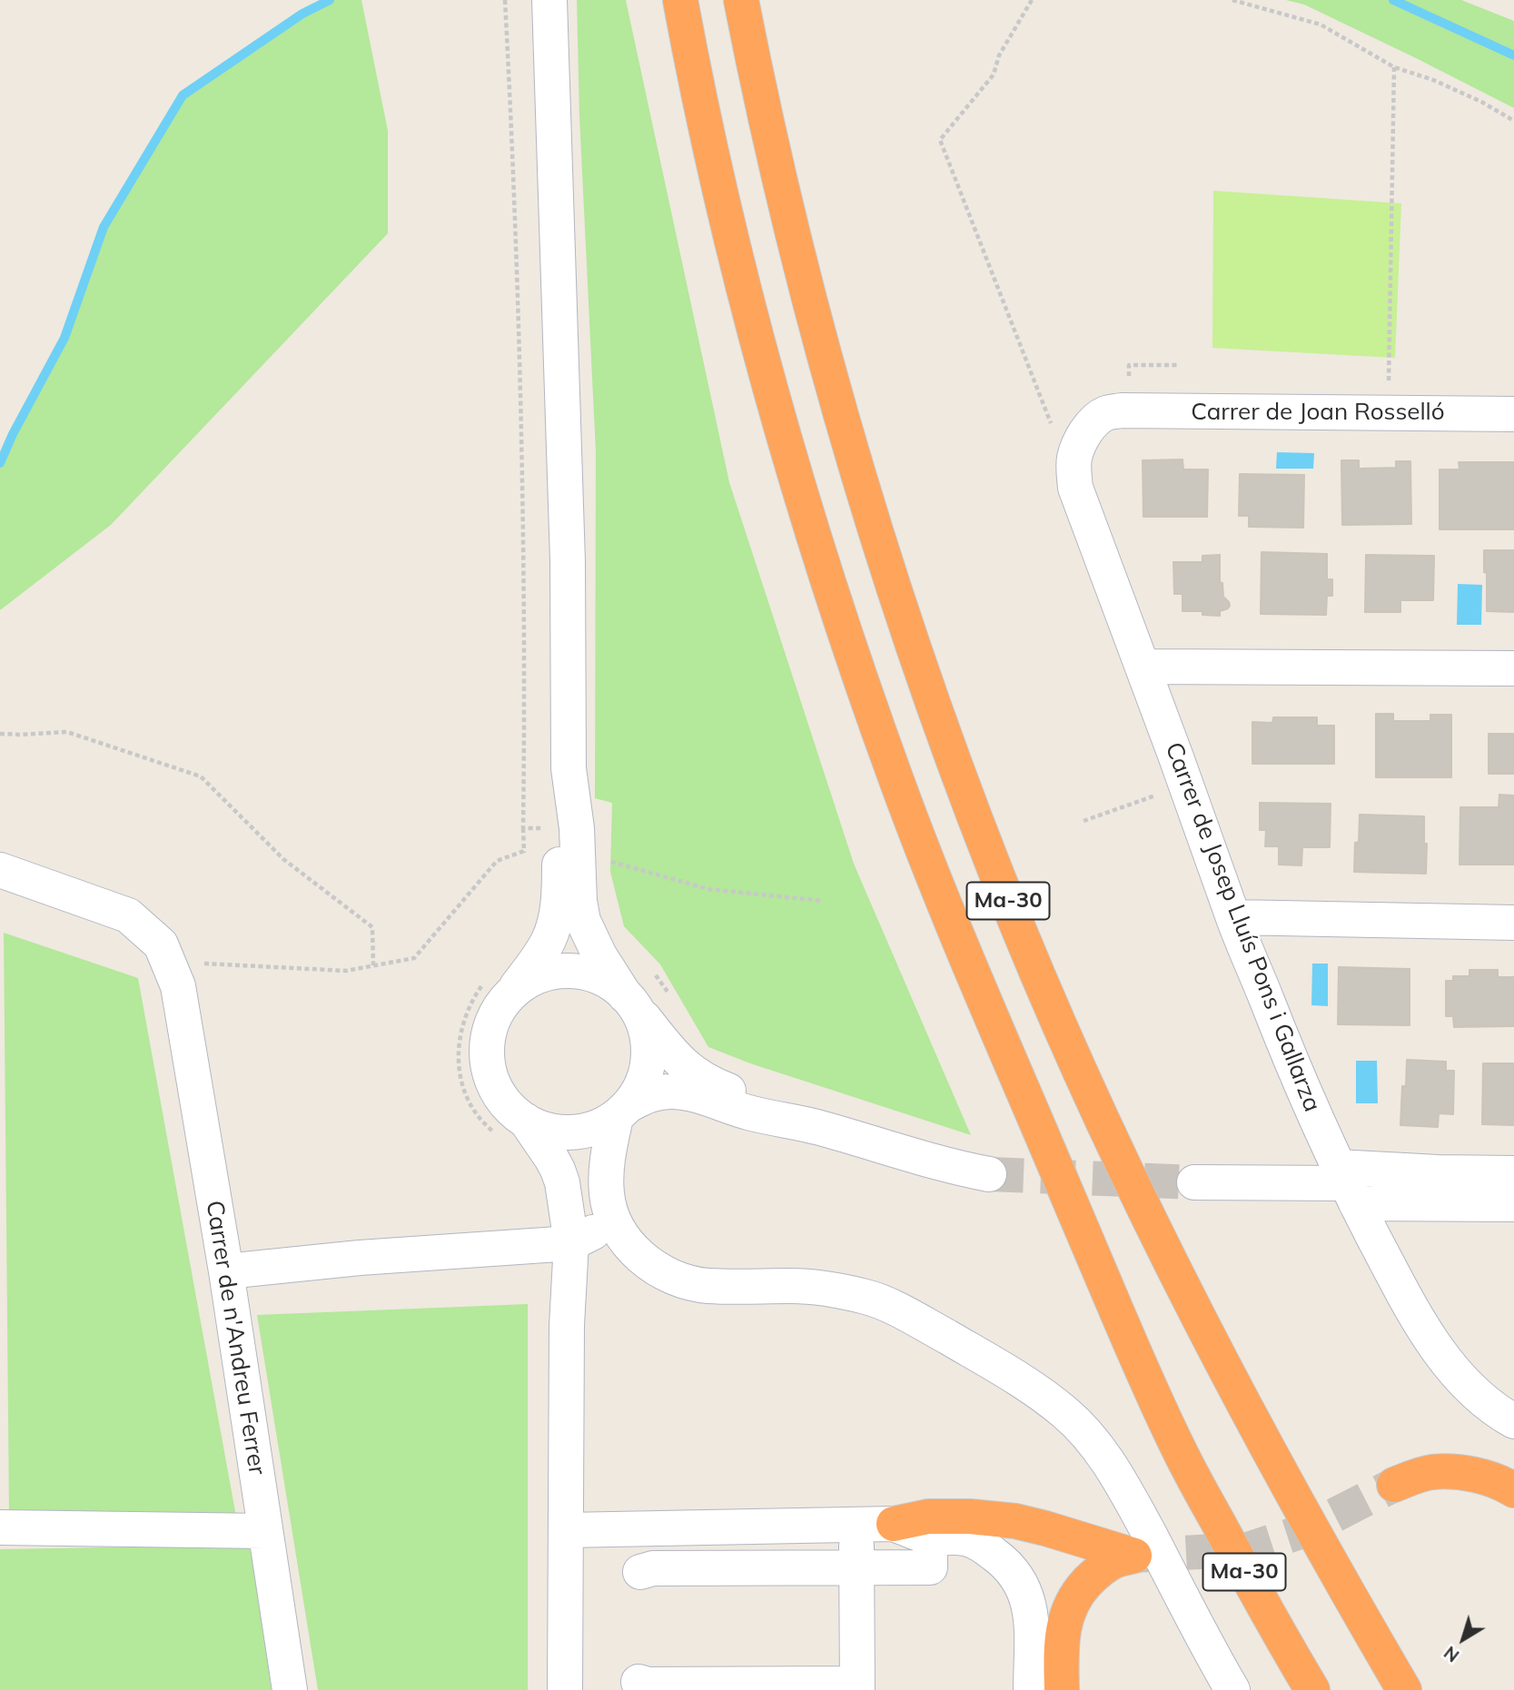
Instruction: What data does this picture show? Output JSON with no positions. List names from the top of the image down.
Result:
{
  "streets": {
    "highway": ["Ma-30"],
    "street": ["Carrer de Joan Rosselló", "Carrer de Josep Lluís Pons i Gallarza", "Carrer de n'Andreu Ferrer"]
  },
  "crossings": [
    ["Carrer de Joan Rosselló", "Carrer de Josep Lluís Pons i Gallarza"]
  ],
  "north": "bottom left"
}
